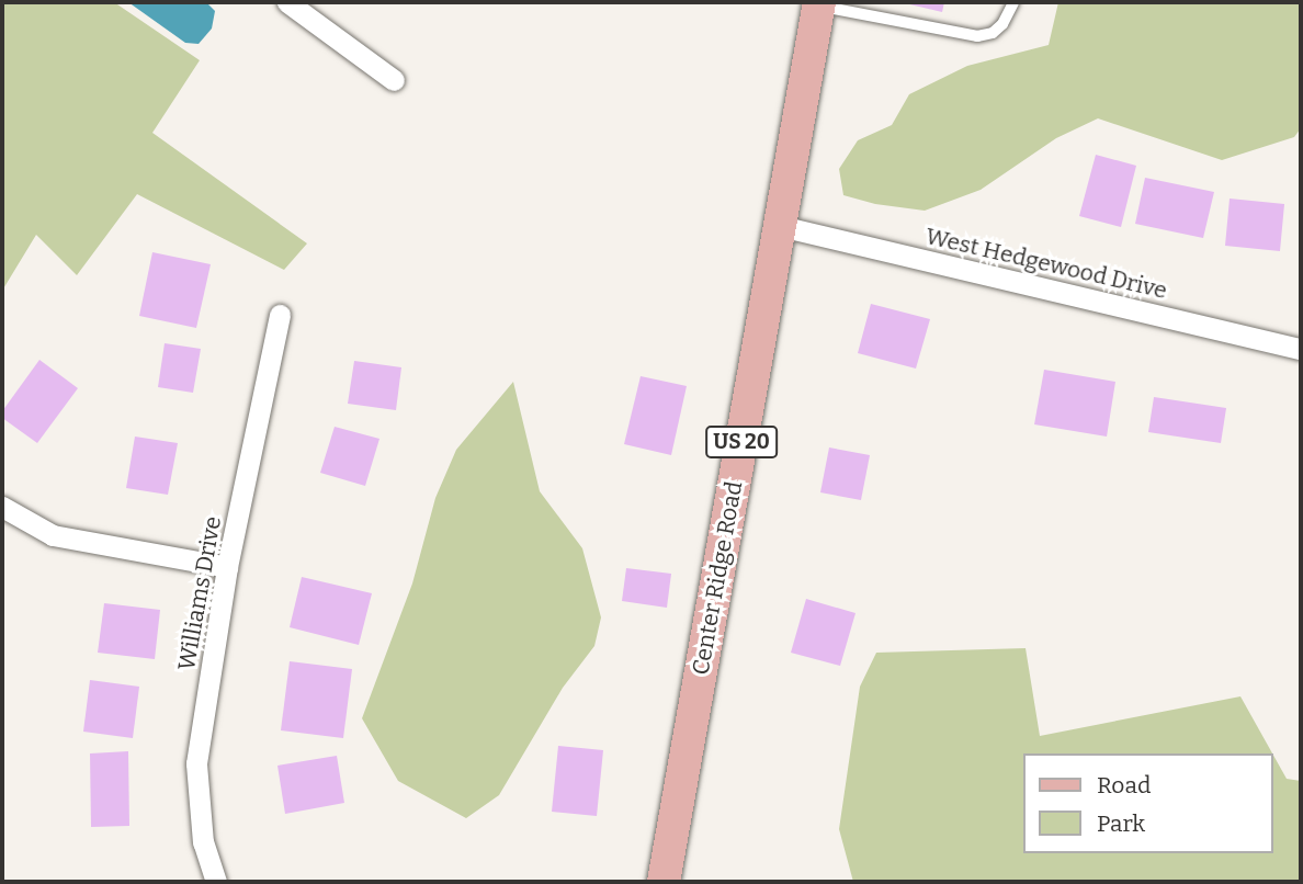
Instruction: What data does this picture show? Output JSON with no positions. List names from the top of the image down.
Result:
{
  "streets": {
    "main road": ["US 20", "Center Ridge Road"],
    "street": ["West Hedgewood Drive", "Williams Drive"]
  },
  "crossings": [
    ["West Hedgewood Drive", "Center Ridge Road"]
  ],
  "legend": ["Road", "Park"]
}
